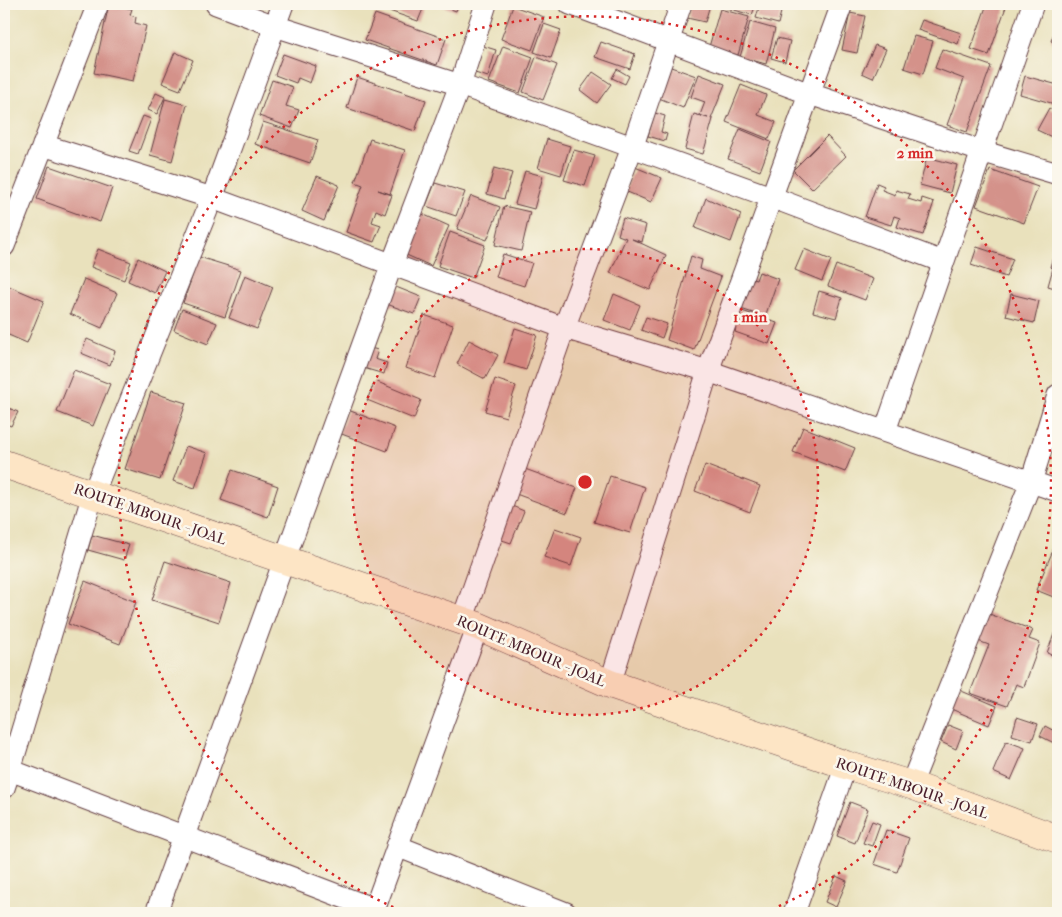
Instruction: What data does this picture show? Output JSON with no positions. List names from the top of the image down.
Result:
{
  "streets": {
    "main road": ["ROUTE MBOUR - JOAL"]
  },
  "rings": ["2 min", "1 min"]
}
